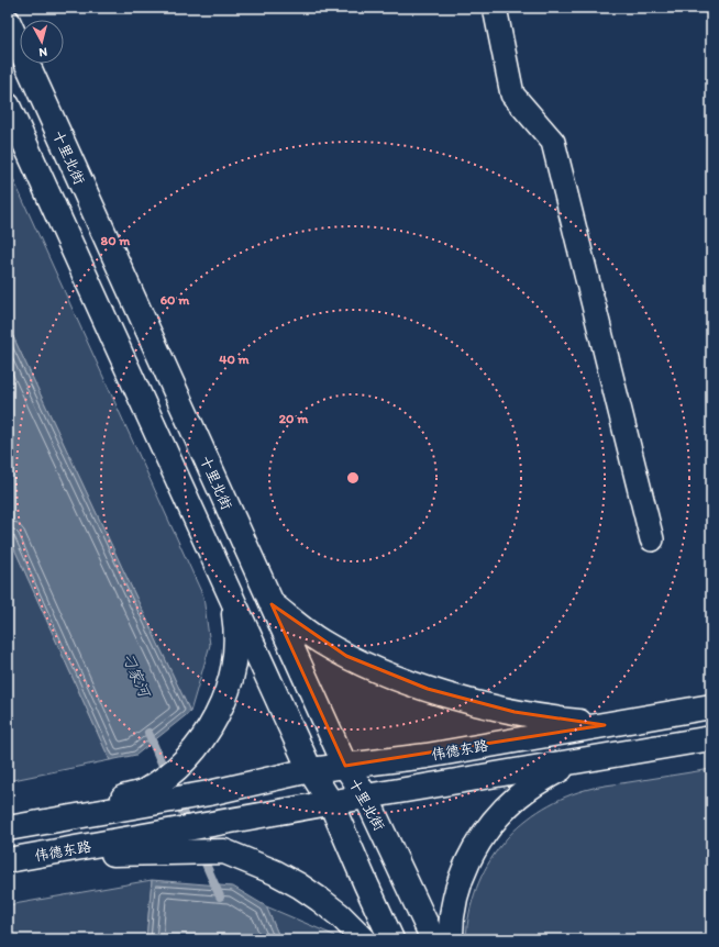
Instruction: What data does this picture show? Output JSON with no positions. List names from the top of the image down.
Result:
{
  "streets": {
    "main road": ["十里北街", "伟德东路"]
  },
  "crossings": [
    ["十里北街", "伟德东路"]
  ],
  "water": ["刁家河"],
  "north": "bottom",
  "rings": [
    "80 m",
    "60 m",
    "40 m",
    "20 m"
  ]
}
